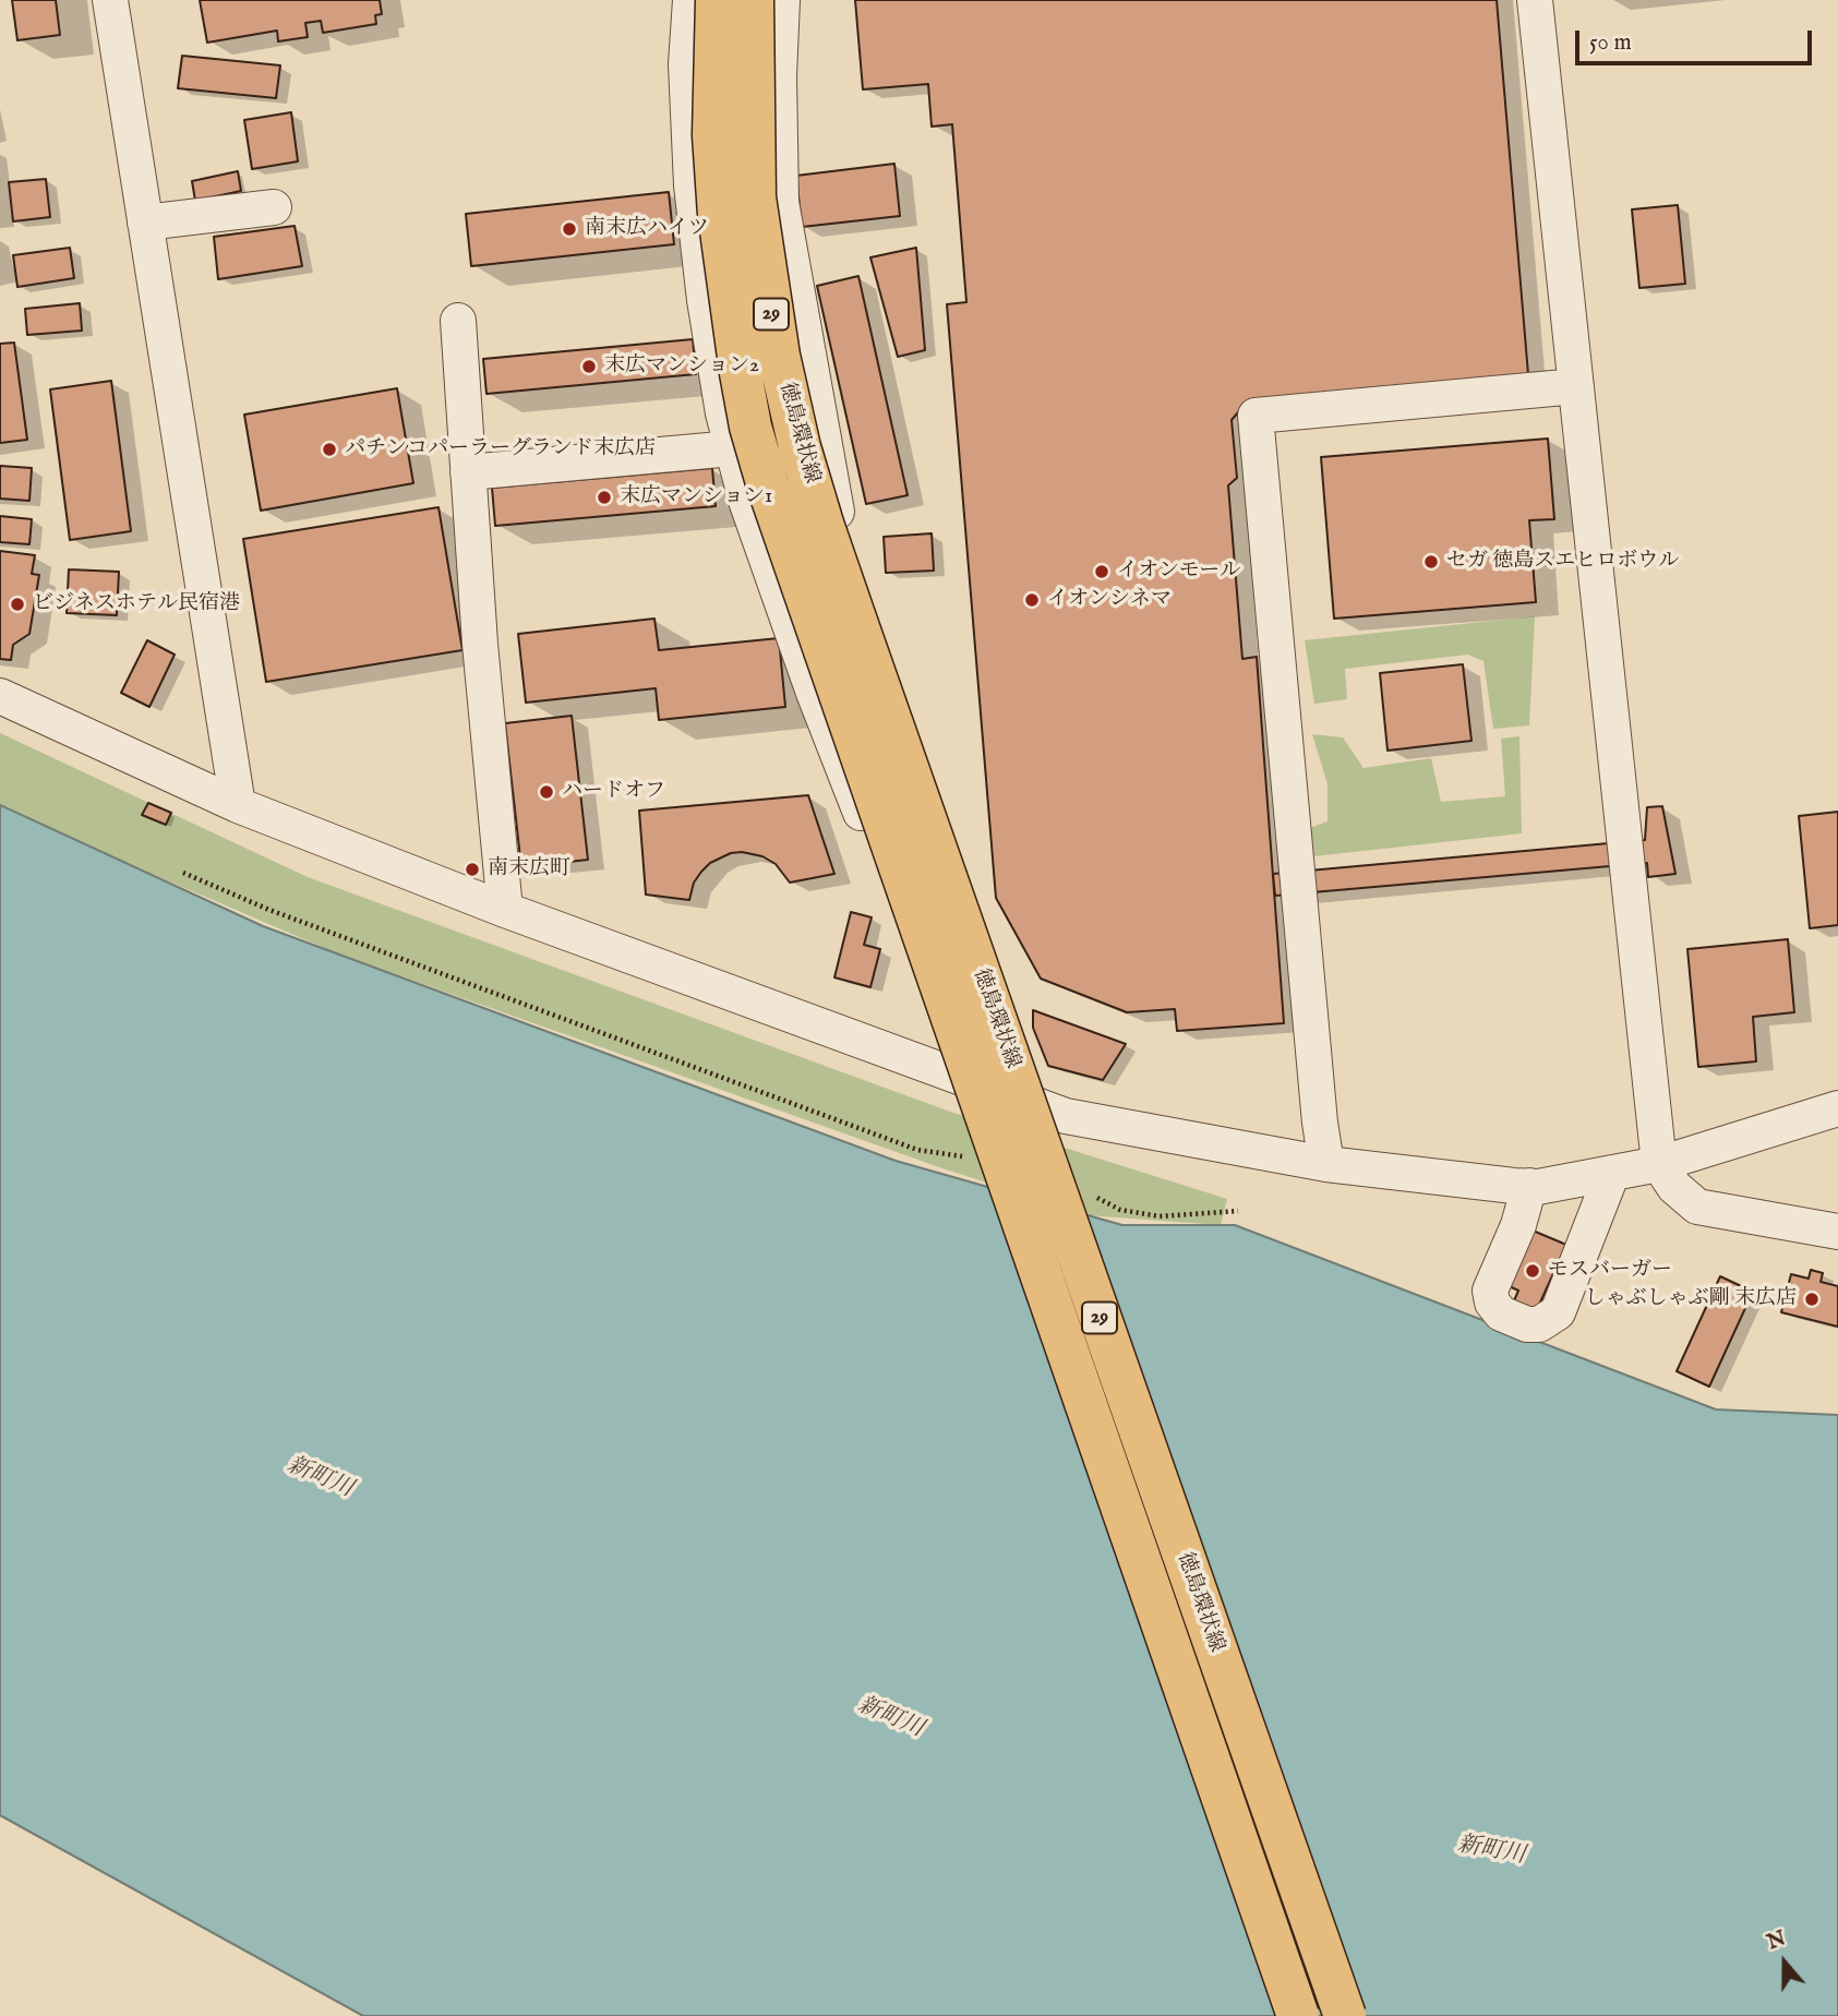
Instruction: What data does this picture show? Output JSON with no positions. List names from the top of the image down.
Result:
{
  "streets": {
    "main road": ["29", "徳島環状線"]
  },
  "water": ["新町川"],
  "places": [
    "南末広ハイツ",
    "末広マンション2",
    "パチンコパーラーグランド末広店",
    "末広マンション1",
    "セガ 徳島スエヒロボウル",
    "イオンモール",
    "イオンシネマ",
    "ビジネスホテル民宿港",
    "ハードオフ",
    "南末広町",
    "モスバーガー",
    "しゃぶしゃぶ剛 末広店"
  ],
  "scale_bar": "50 m",
  "north": "top"
}
